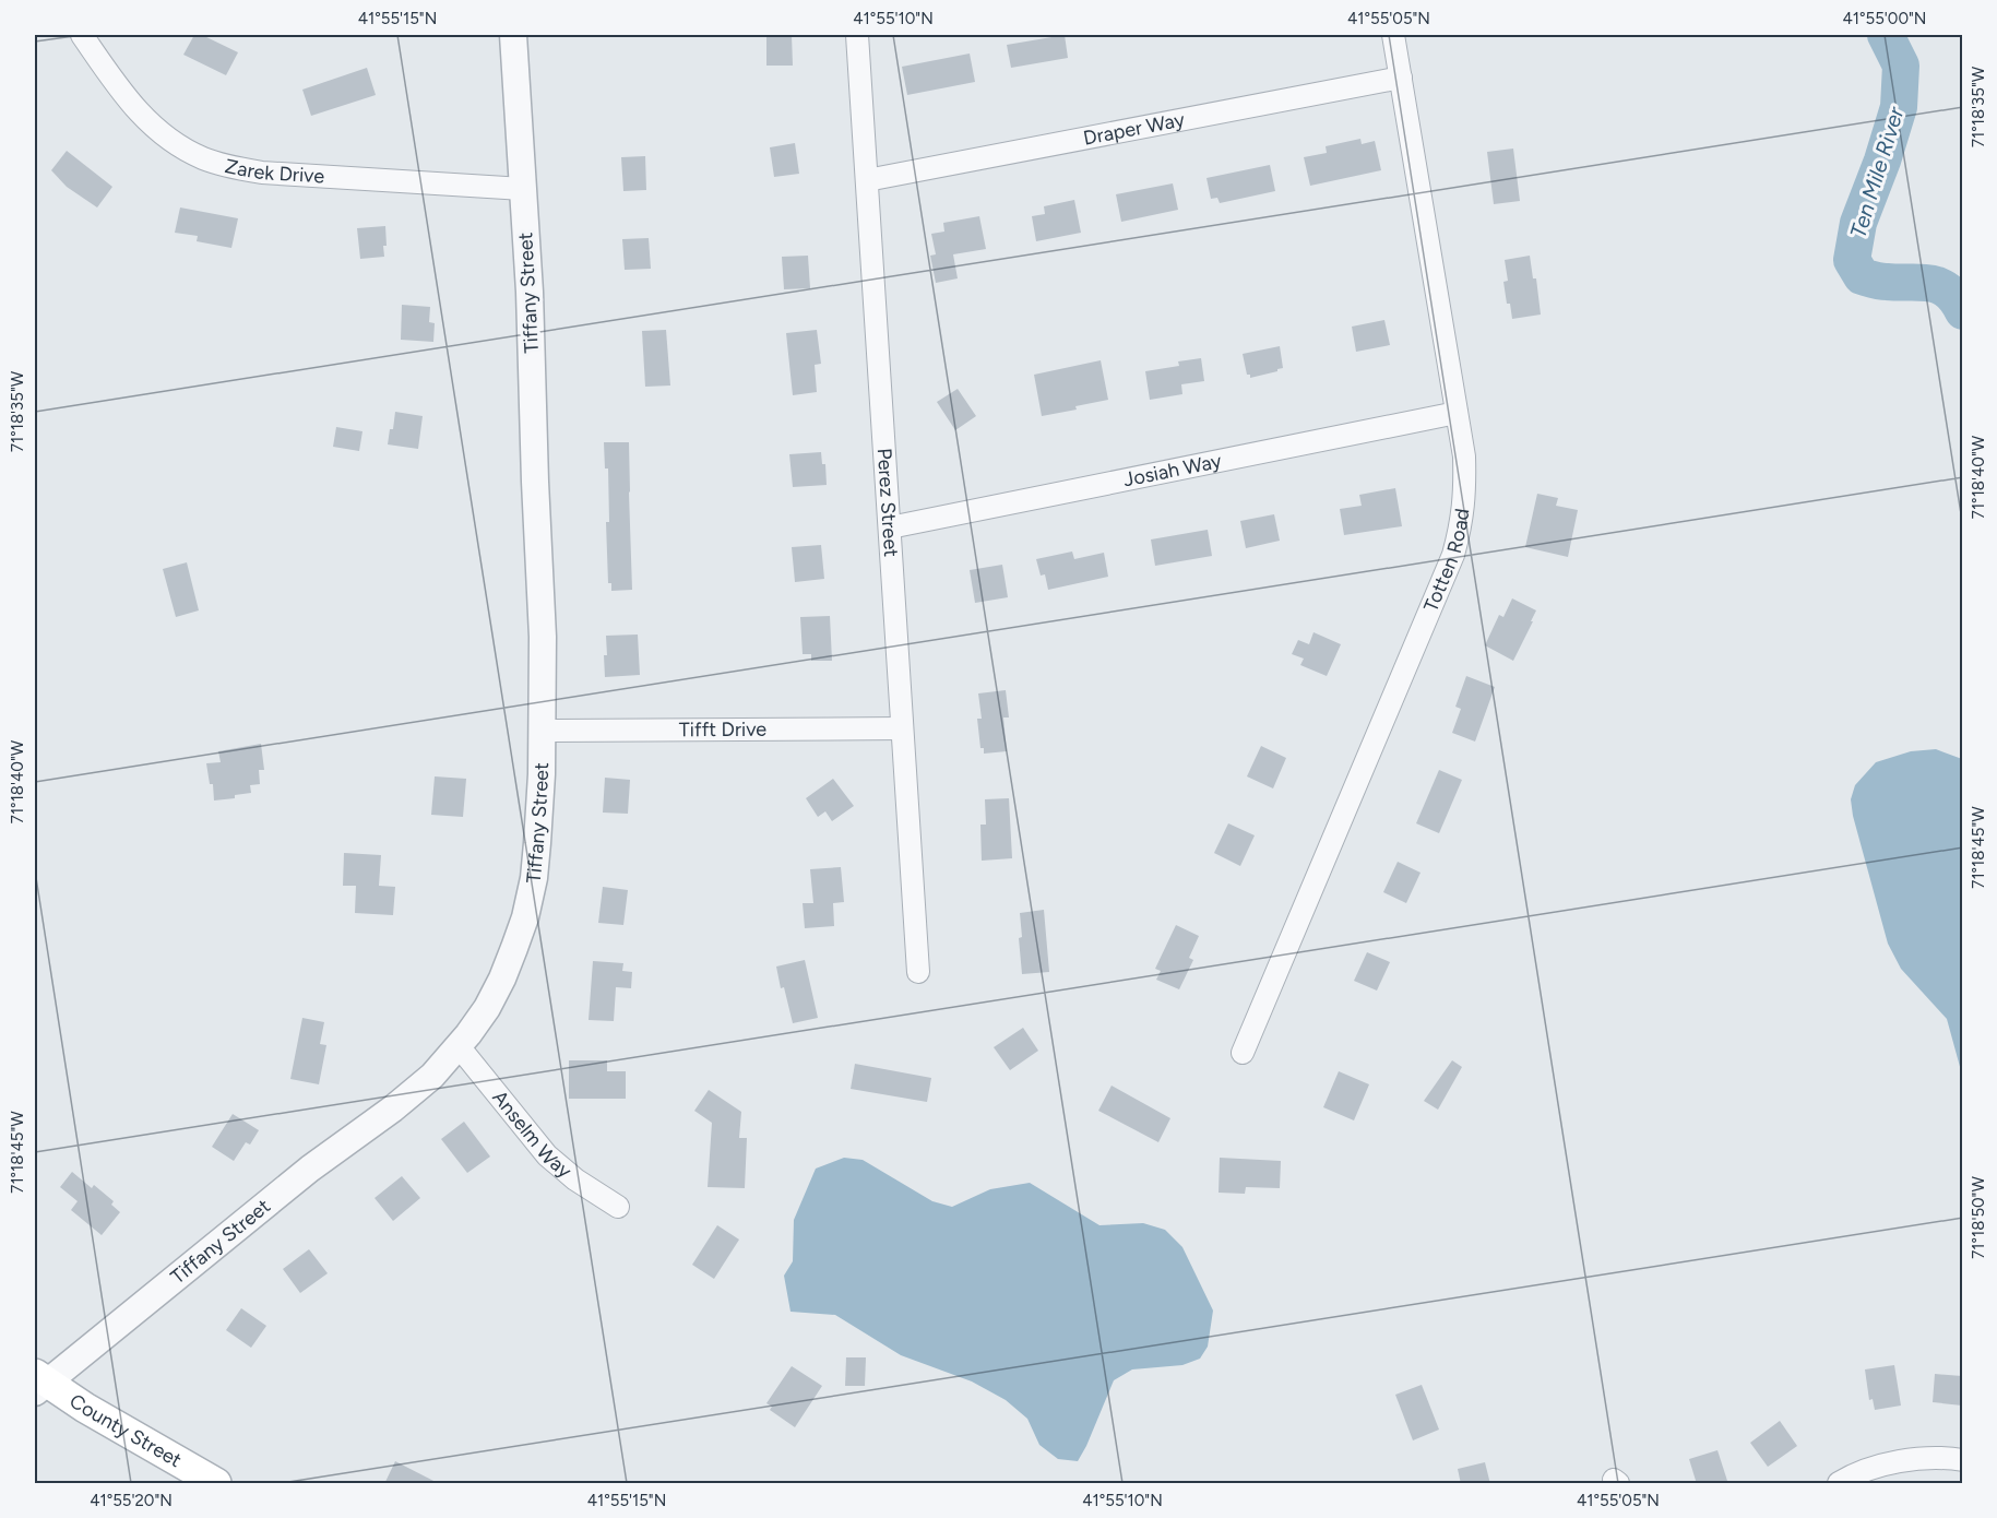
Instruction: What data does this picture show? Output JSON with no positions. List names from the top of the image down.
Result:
{
  "streets": {
    "main road": ["County Street"],
    "street": [
      "Draper Way",
      "Zarek Drive",
      "Tiffany Street",
      "Josiah Way",
      "Perez Street",
      "Totten Road",
      "Tifft Drive",
      "Anselm Way"
    ]
  },
  "crossings": [
    ["Draper Way", "Perez Street"],
    ["Draper Way", "Totten Road"],
    ["Zarek Drive", "Tiffany Street"],
    ["Tiffany Street", "Tifft Drive"],
    ["Tiffany Street", "Anselm Way"],
    ["Tiffany Street", "County Street"],
    ["Josiah Way", "Perez Street"],
    ["Josiah Way", "Totten Road"],
    ["Perez Street", "Tifft Drive"]
  ],
  "water": ["Ten Mile River"],
  "coordinates": [
    "41°55'15\"N",
    "41°55'10\"N",
    "41°55'05\"N",
    "41°55'00\"N",
    "71°18'35\"W",
    "71°18'40\"W",
    "71°18'45\"W",
    "71°18'50\"W",
    "41°55'20\"N"
  ]
}
